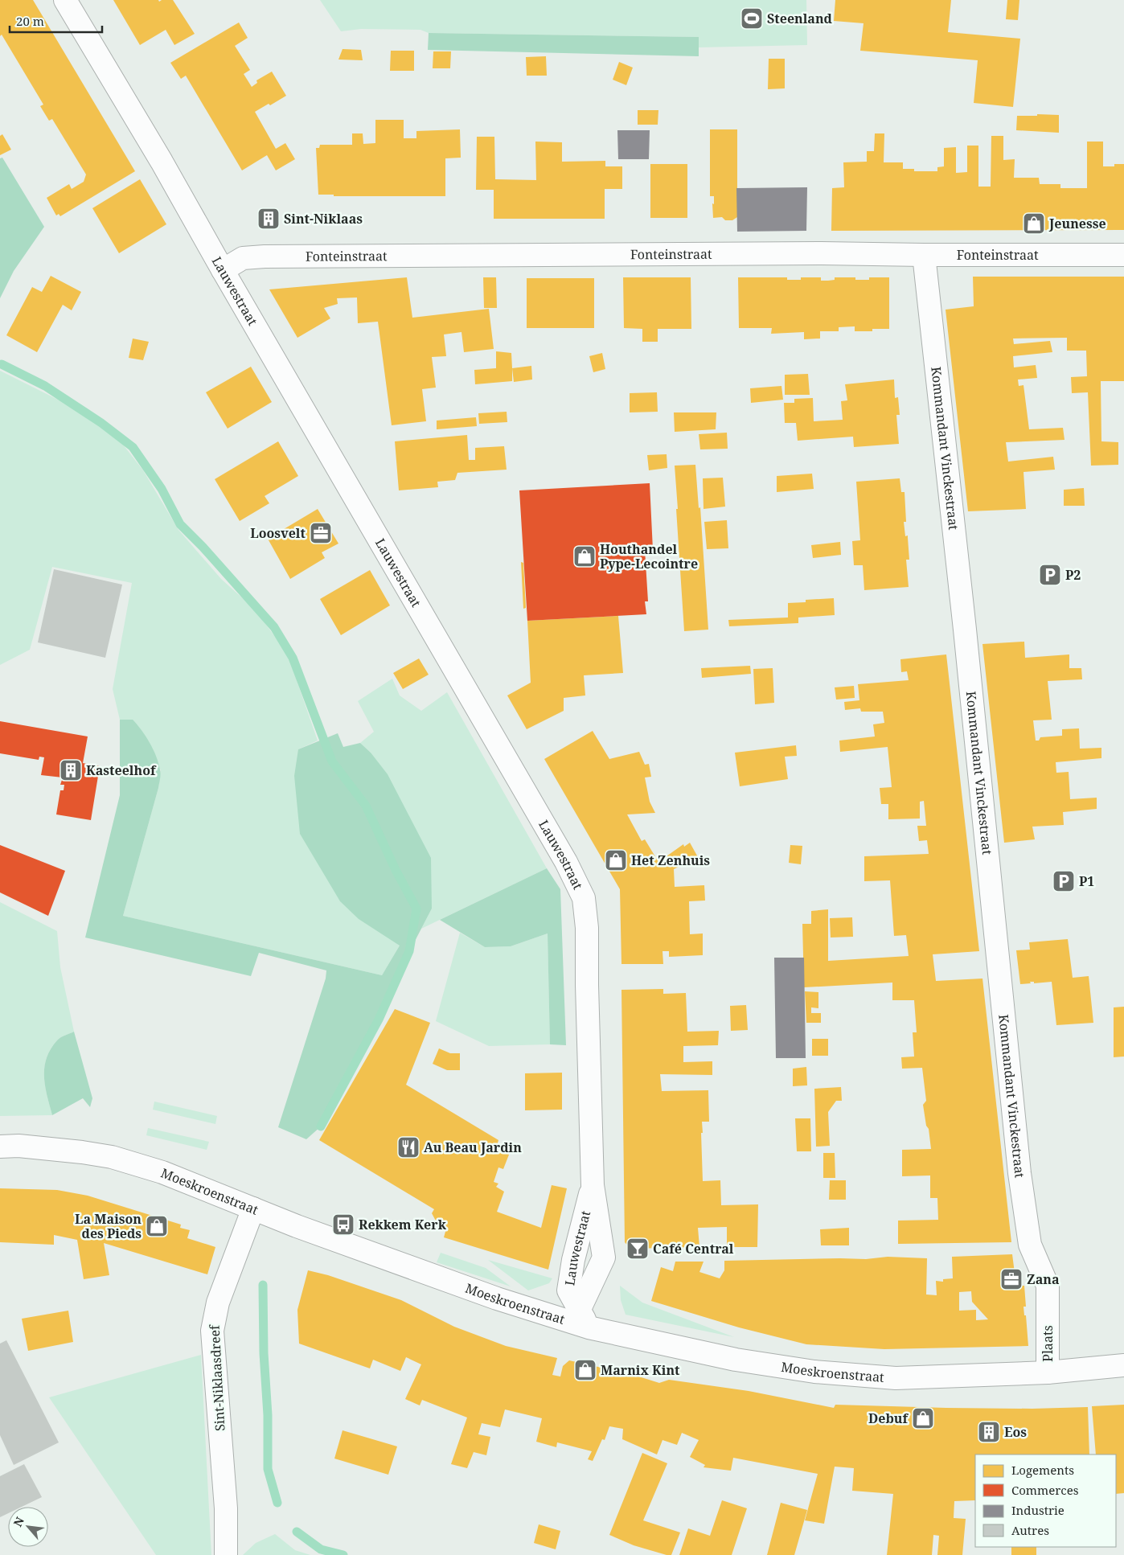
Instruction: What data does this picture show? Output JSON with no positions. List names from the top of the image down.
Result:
{
  "streets": {
    "street": [
      "Fonteinstraat",
      "Lauwestraat",
      "Kommandant Vinckestraat",
      "Moeskroenstraat",
      "Plaats",
      "Sint-Niklaasdreef"
    ]
  },
  "crossings": [
    ["Fonteinstraat", "Lauwestraat"],
    ["Fonteinstraat", "Kommandant Vinckestraat"],
    ["Lauwestraat", "Moeskroenstraat"],
    ["Kommandant Vinckestraat", "Plaats"],
    ["Moeskroenstraat", "Plaats"],
    ["Moeskroenstraat", "Sint-Niklaasdreef"]
  ],
  "places": {
    "sports": ["Steenland"],
    "building": ["Sint-Niklaas", "Kasteelhof", "Eos"],
    "shop": [
      "Jeunesse",
      "Houthandel Pype-Lecointre",
      "Het Zenhuis",
      "La Maison des Pieds",
      "Marnix Kint",
      "Debuf"
    ],
    "office": ["Loosvelt", "Zana"],
    "parking": ["P2", "P1"],
    "restaurant": ["Au Beau Jardin"],
    "bus stop": ["Rekkem Kerk"],
    "bar": ["Café Central"]
  },
  "legend": [
    "Logements",
    "Commerces",
    "Industrie",
    "Autres"
  ],
  "scale_bar": "20 m",
  "north": "top left"
}
